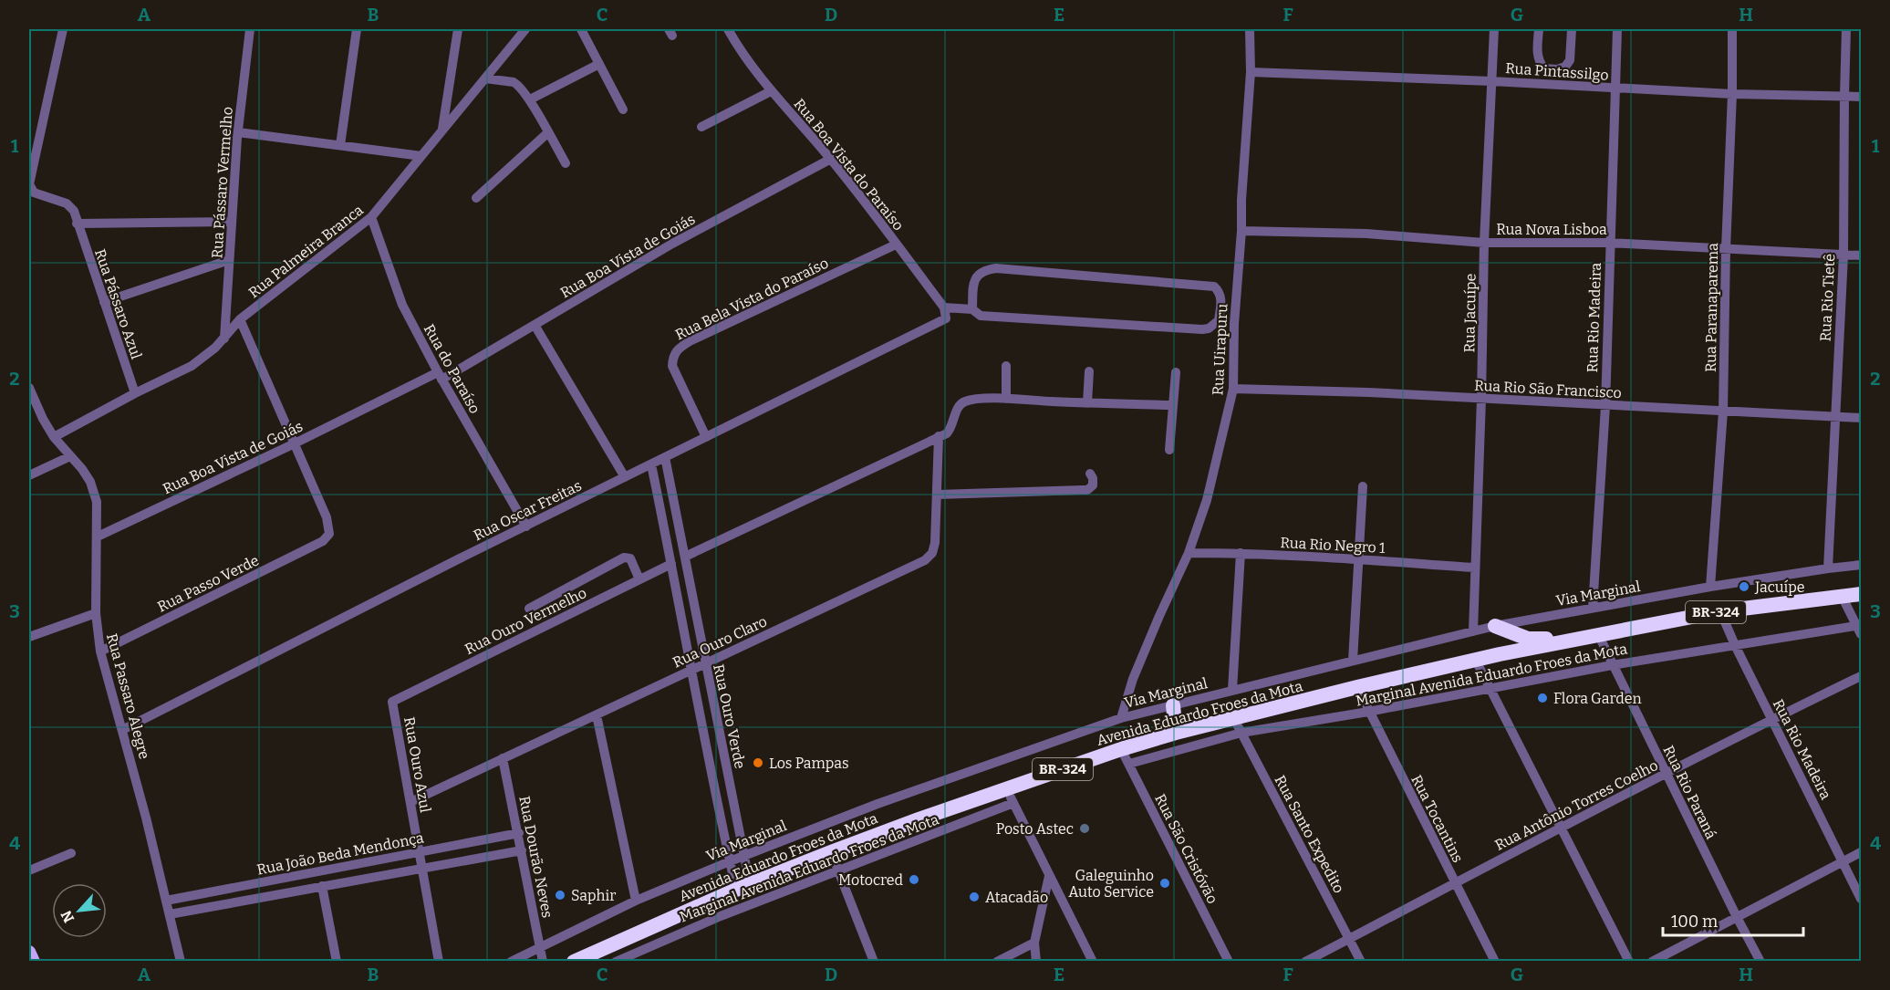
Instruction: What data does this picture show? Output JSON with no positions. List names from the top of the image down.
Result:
{
  "streets": {
    "highway": ["BR-324", "Avenida Eduardo Froes da Mota"],
    "street": [
      "Rua Pintassilgo",
      "Rua Boa Vista do Paraíso",
      "Rua Pássaro Vermelho",
      "Rua Nova Lisboa",
      "Rua Palmeira Branca",
      "Rua Boa Vista de Goiás",
      "Rua Rio Tietê",
      "Rua Bela Vista do Paraíso",
      "Rua Pássaro Azul",
      "Rua Paranaparema",
      "Rua Jacuípe",
      "Rua Rio Madeira",
      "Rua Uirapuru",
      "Rua do Paraíso",
      "Rua Rio São Francisco",
      "Rua Oscar Freitas",
      "Rua Rio Negro 1",
      "Rua Passo Verde",
      "Via Marginal",
      "Rua Ouro Vermelho",
      "Rua Ouro Claro",
      "Marginal Avenida Eduardo Froes da Mota",
      "Rua Passaro Alegre",
      "Rua Ouro Verde",
      "Rua Ouro Azul",
      "Rua Rio Paraná",
      "Rua Antônio Torres Coelho",
      "Rua Tocantins",
      "Rua Santo Expedito",
      "Rua São Cristóvão",
      "Rua João Beda Mendonça",
      "Rua Dourão Neves"
    ]
  },
  "crossings": [
    ["Rua Pintassilgo", "Rua Rio Tietê"],
    ["Rua Pintassilgo", "Rua Paranaparema"],
    ["Rua Pintassilgo", "Rua Jacuípe"],
    ["Rua Pintassilgo", "Rua Rio Madeira"],
    ["Rua Pintassilgo", "Rua Uirapuru"],
    ["Rua Boa Vista do Paraíso", "Rua Boa Vista de Goiás"],
    ["Rua Boa Vista do Paraíso", "Rua Bela Vista do Paraíso"],
    ["Rua Boa Vista do Paraíso", "Rua Oscar Freitas"],
    ["Rua Pássaro Vermelho", "Rua Palmeira Branca"],
    ["Rua Nova Lisboa", "Rua Rio Tietê"],
    ["Rua Nova Lisboa", "Rua Paranaparema"],
    ["Rua Nova Lisboa", "Rua Jacuípe"],
    ["Rua Nova Lisboa", "Rua Rio Madeira"],
    ["Rua Nova Lisboa", "Rua Uirapuru"],
    ["Rua Palmeira Branca", "Rua Pássaro Azul"],
    ["Rua Palmeira Branca", "Rua do Paraíso"],
    ["Rua Palmeira Branca", "Rua Passaro Alegre"],
    ["Rua Boa Vista de Goiás", "Rua do Paraíso"],
    ["Rua Boa Vista de Goiás", "Rua Passo Verde"],
    ["Rua Boa Vista de Goiás", "Rua Passaro Alegre"],
    ["Rua Rio Tietê", "Rua Rio São Francisco"],
    ["Rua Rio Tietê", "Via Marginal"],
    ["Rua Bela Vista do Paraíso", "Rua Oscar Freitas"],
    ["Rua Paranaparema", "Rua Rio São Francisco"],
    ["Rua Paranaparema", "Via Marginal"],
    ["Rua Jacuípe", "Rua Rio São Francisco"],
    ["Rua Jacuípe", "Rua Rio Negro 1"],
    ["Rua Jacuípe", "Via Marginal"],
    ["Rua Rio Madeira", "Rua Rio São Francisco"],
    ["Rua Rio Madeira", "Via Marginal"],
    ["Rua Rio Madeira", "Marginal Avenida Eduardo Froes da Mota"],
    ["Rua Rio Madeira", "Avenida Eduardo Froes da Mota"],
    ["Rua Rio Madeira", "Rua Antônio Torres Coelho"],
    ["Rua Uirapuru", "Rua Rio São Francisco"],
    ["Rua Uirapuru", "Rua Rio Negro 1"],
    ["Rua Uirapuru", "Via Marginal"],
    ["Rua do Paraíso", "Rua Oscar Freitas"],
    ["Rua Oscar Freitas", "Rua Passaro Alegre"],
    ["Rua Oscar Freitas", "Rua Ouro Verde"],
    ["Rua Passo Verde", "Rua Passaro Alegre"],
    ["Via Marginal", "Rua Ouro Verde"],
    ["Via Marginal", "Rua Dourão Neves"],
    ["Rua Ouro Vermelho", "Rua Ouro Verde"],
    ["Rua Ouro Vermelho", "Rua Ouro Azul"],
    ["Rua Ouro Claro", "Rua Ouro Verde"],
    ["Rua Ouro Claro", "Rua Ouro Azul"],
    ["Rua Ouro Claro", "Rua Dourão Neves"],
    ["Marginal Avenida Eduardo Froes da Mota", "Avenida Eduardo Froes da Mota"],
    ["Marginal Avenida Eduardo Froes da Mota", "Rua Rio Paraná"],
    ["Marginal Avenida Eduardo Froes da Mota", "Rua Tocantins"],
    ["Marginal Avenida Eduardo Froes da Mota", "Rua Santo Expedito"],
    ["Marginal Avenida Eduardo Froes da Mota", "Rua São Cristóvão"],
    ["Rua Passaro Alegre", "Rua João Beda Mendonça"],
    ["Avenida Eduardo Froes da Mota", "Rua Ouro Verde"],
    ["Avenida Eduardo Froes da Mota", "Rua Rio Paraná"],
    ["Avenida Eduardo Froes da Mota", "Rua Tocantins"],
    ["Avenida Eduardo Froes da Mota", "Rua Santo Expedito"],
    ["Avenida Eduardo Froes da Mota", "Rua São Cristóvão"],
    ["Rua Ouro Azul", "Rua João Beda Mendonça"],
    ["Rua Rio Paraná", "Rua Antônio Torres Coelho"],
    ["Rua Antônio Torres Coelho", "Rua Tocantins"],
    ["Rua Antônio Torres Coelho", "Rua Santo Expedito"],
    ["Rua João Beda Mendonça", "Rua Dourão Neves"]
  ],
  "places": [
    "Jacuípe",
    "Flora Garden",
    "Los Pampas",
    "Posto Astec",
    "Motocred",
    "Galeguinho Auto Service",
    "Saphir",
    "Atacadão"
  ],
  "scale_bar": "100 m",
  "north": "bottom left",
  "grid": {
    "columns": [
      "A",
      "B",
      "C",
      "D",
      "E",
      "F",
      "G",
      "H"
    ],
    "rows": [
      "1",
      "2",
      "3",
      "4"
    ]
  }
}
